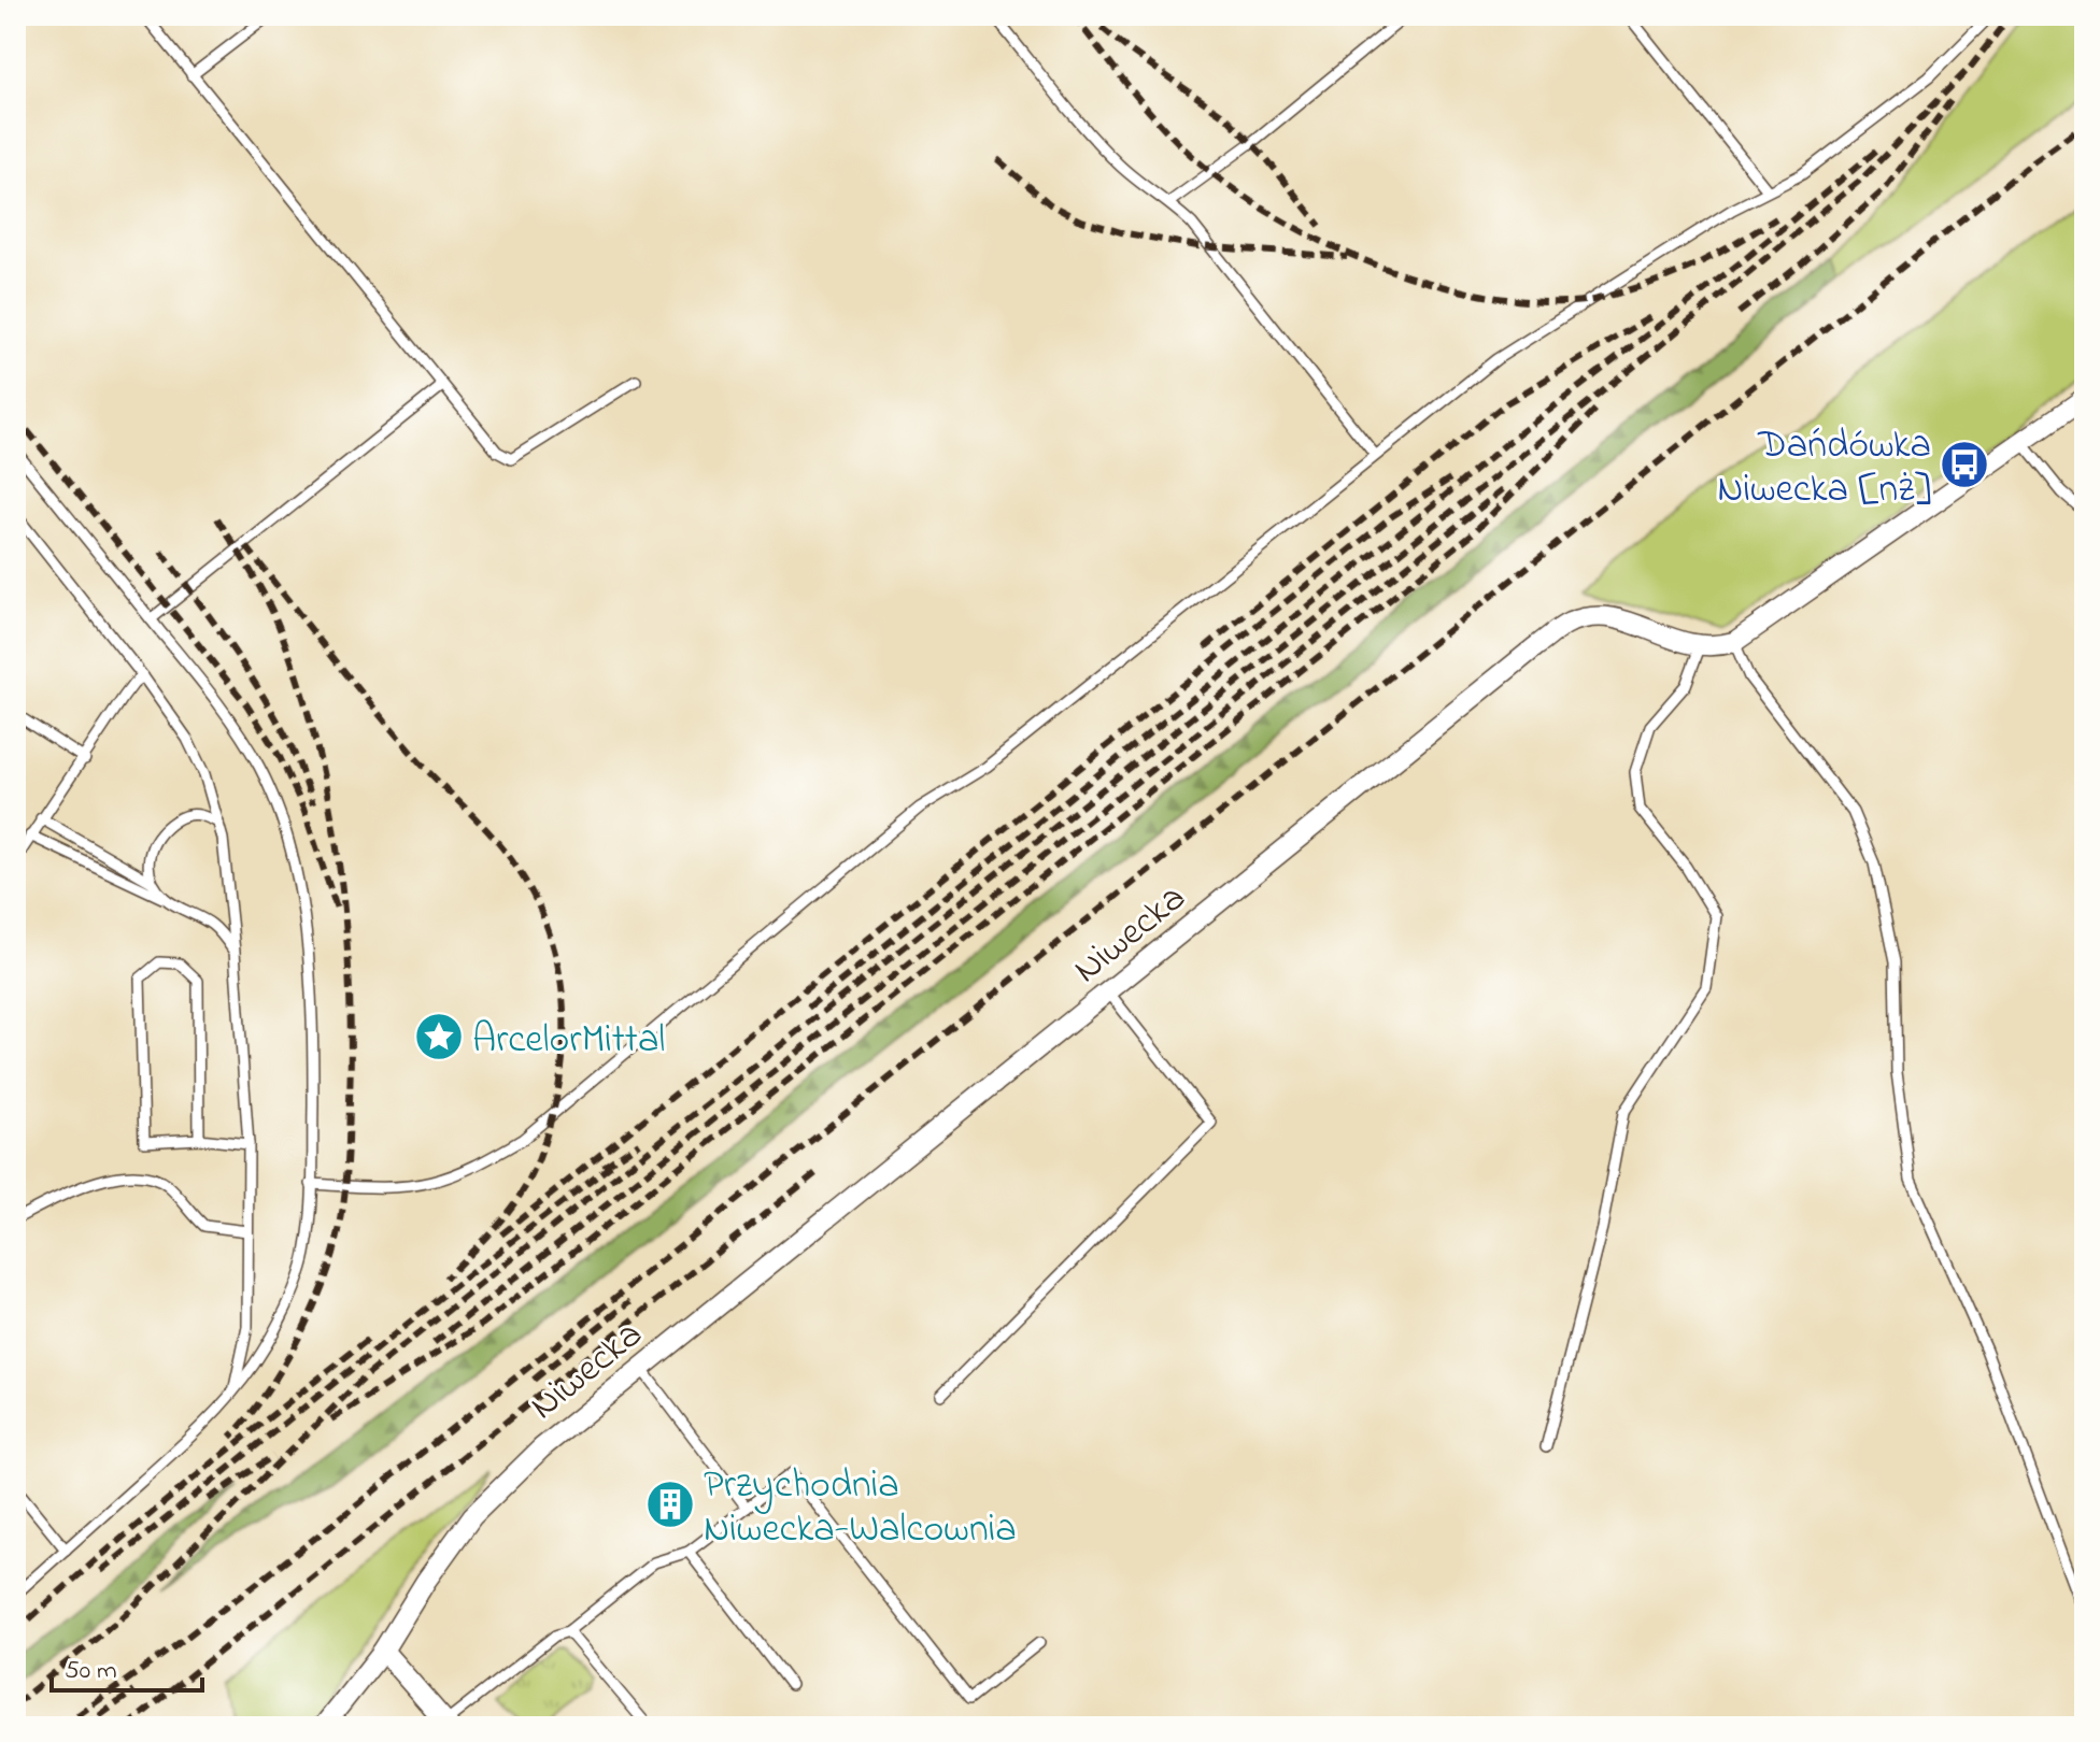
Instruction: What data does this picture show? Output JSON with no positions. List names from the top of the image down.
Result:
{
  "streets": {
    "street": ["Niwecka"]
  },
  "places": {
    "bus stop": ["Dańdówka Niwecka [nż]"],
    "place": ["ArcelorMittal"],
    "building": ["Przychodnia Niwecka-Walcownia"]
  },
  "scale_bar": "50 m"
}
